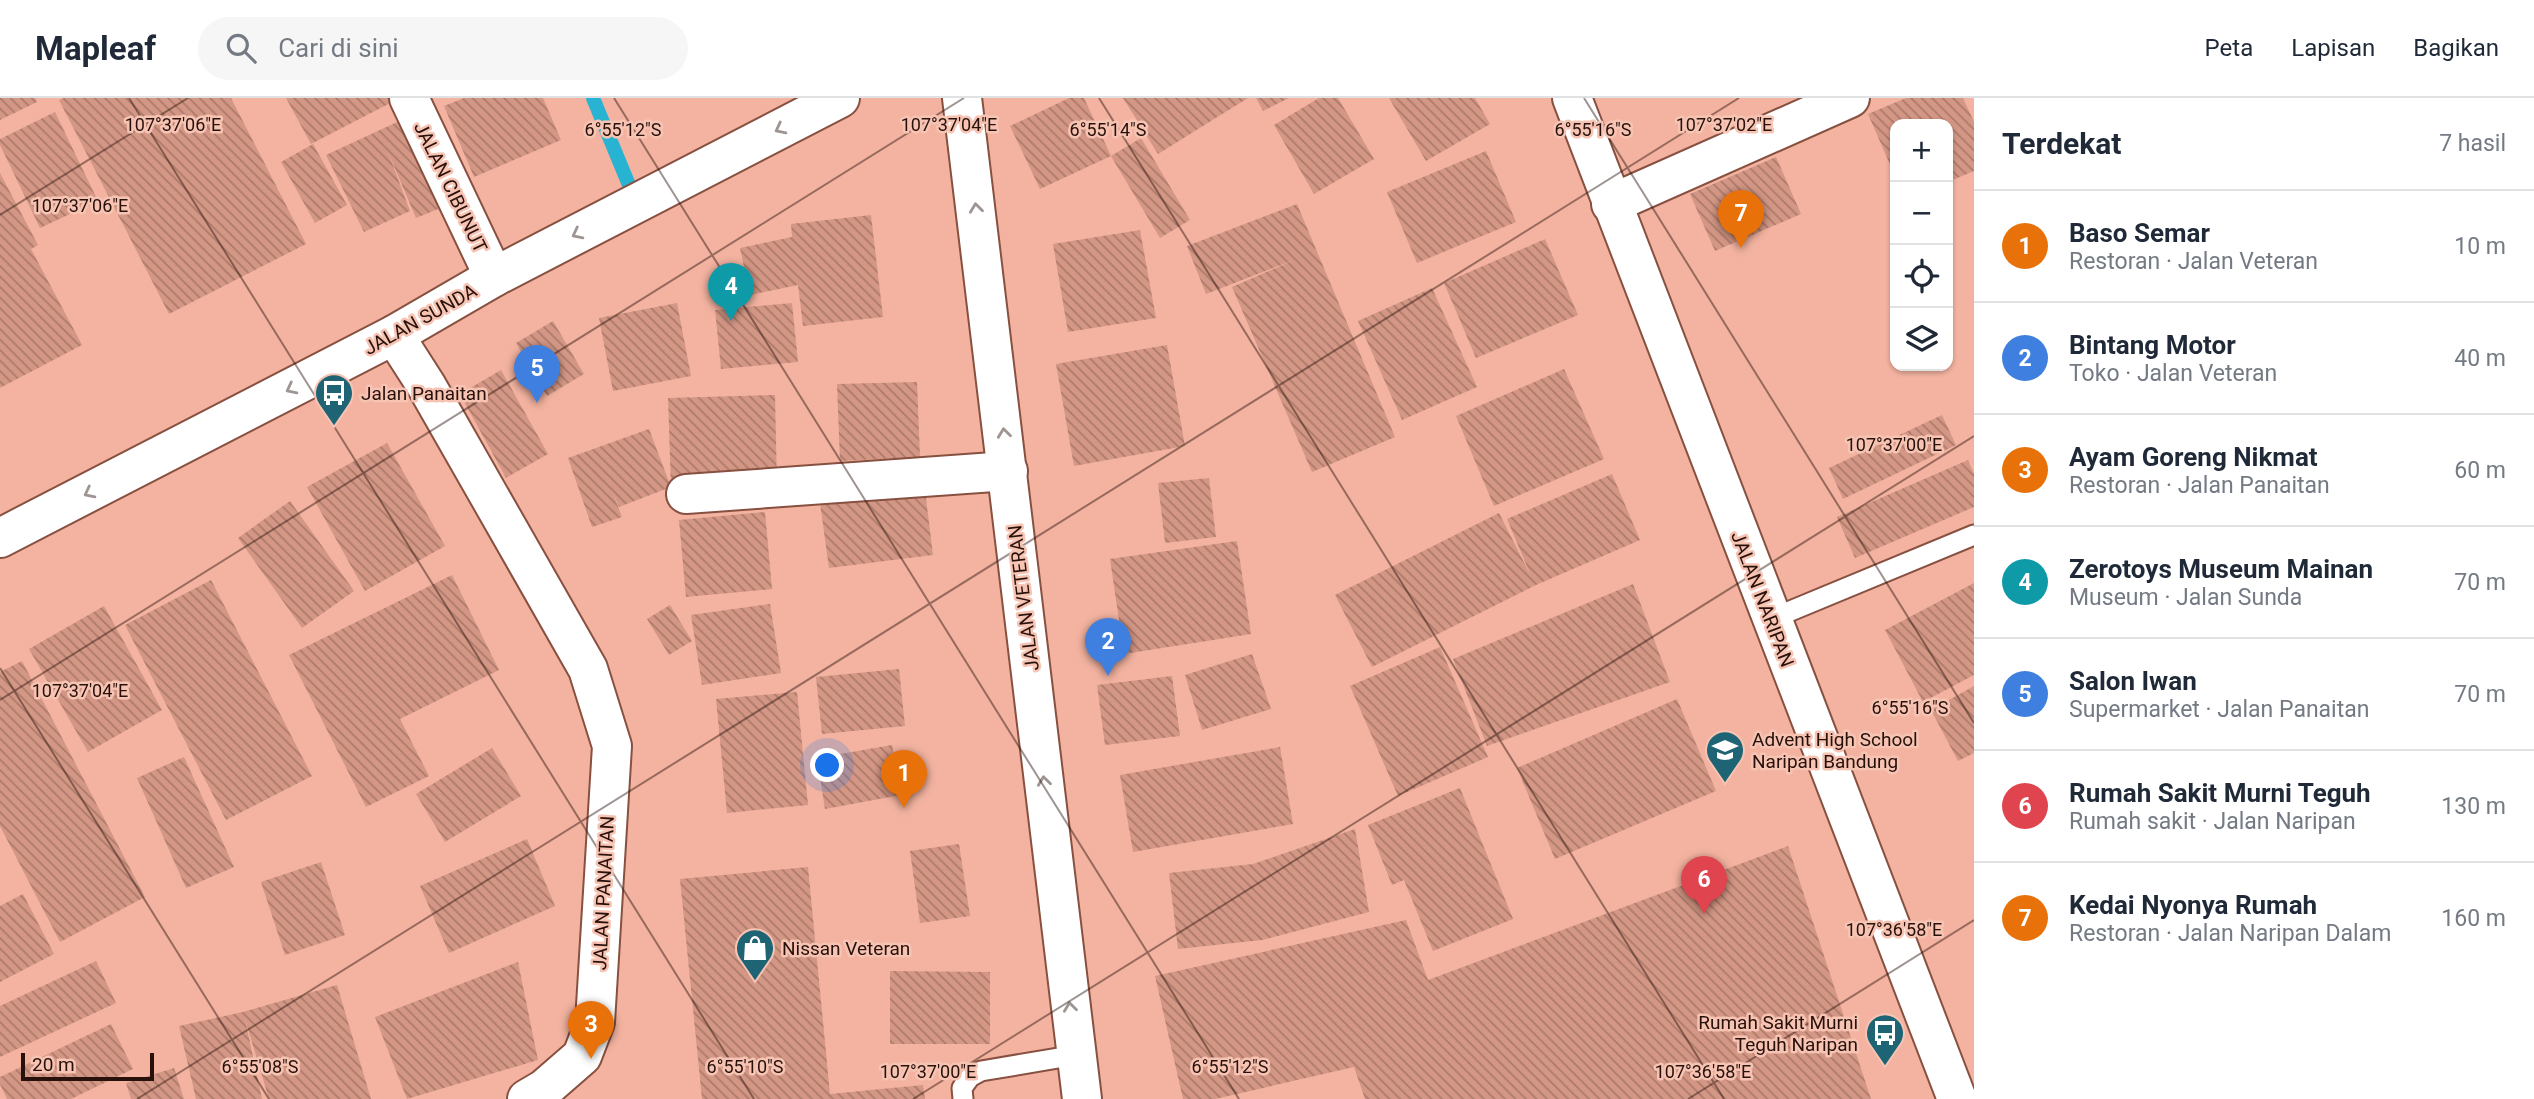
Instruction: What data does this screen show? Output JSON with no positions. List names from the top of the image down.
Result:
{
  "streets": {
    "street": [
      "JALAN CIBUNUT",
      "JALAN SUNDA",
      "JALAN VETERAN",
      "JALAN NARIPAN",
      "JALAN PANAITAN"
    ]
  },
  "crossings": [
    ["JALAN CIBUNUT", "JALAN SUNDA"],
    ["JALAN SUNDA", "JALAN PANAITAN"]
  ],
  "one_way": ["JALAN SUNDA", "JALAN VETERAN"],
  "places": {
    "bus stop": ["Jalan Panaitan", "Rumah Sakit Murni Teguh Naripan"],
    "school or university": ["Advent High School Naripan Bandung"],
    "shop": ["Nissan Veteran"]
  },
  "scale_bar": "20 m",
  "page": {
    "header": "Mapleaf",
    "search": "Cari di sini",
    "nav": ["Peta", "Lapisan", "Bagikan"],
    "heading": ["Terdekat", "7 hasil"],
    "map_buttons": ["+", "−"],
    "list": [
      {
        "mark": "1",
        "name": "Baso Semar",
        "note": "Restoran · Jalan Veteran",
        "value": "10 m"
      },
      {
        "mark": "2",
        "name": "Bintang Motor",
        "note": "Toko · Jalan Veteran",
        "value": "40 m"
      },
      {
        "mark": "3",
        "name": "Ayam Goreng Nikmat",
        "note": "Restoran · Jalan Panaitan",
        "value": "60 m"
      },
      {
        "mark": "4",
        "name": "Zerotoys Museum Mainan",
        "note": "Museum · Jalan Sunda",
        "value": "70 m"
      },
      {
        "mark": "5",
        "name": "Salon Iwan",
        "note": "Supermarket · Jalan Panaitan",
        "value": "70 m"
      },
      {
        "mark": "6",
        "name": "Rumah Sakit Murni Teguh",
        "note": "Rumah sakit · Jalan Naripan",
        "value": "130 m"
      },
      {
        "mark": "7",
        "name": "Kedai Nyonya Rumah",
        "note": "Restoran · Jalan Naripan Dalam",
        "value": "160 m"
      }
    ],
    "pins": [
      "7",
      "4",
      "5",
      "2",
      "1",
      "6",
      "3"
    ],
    "scale": "20 m"
  },
  "coordinates": [
    "107°37'06\"E",
    "107°37'04\"E",
    "107°37'02\"E",
    "6°55'12\"S",
    "6°55'14\"S",
    "6°55'16\"S",
    "107°37'00\"E",
    "107°36'58\"E",
    "6°55'08\"S",
    "6°55'10\"S"
  ]
}
